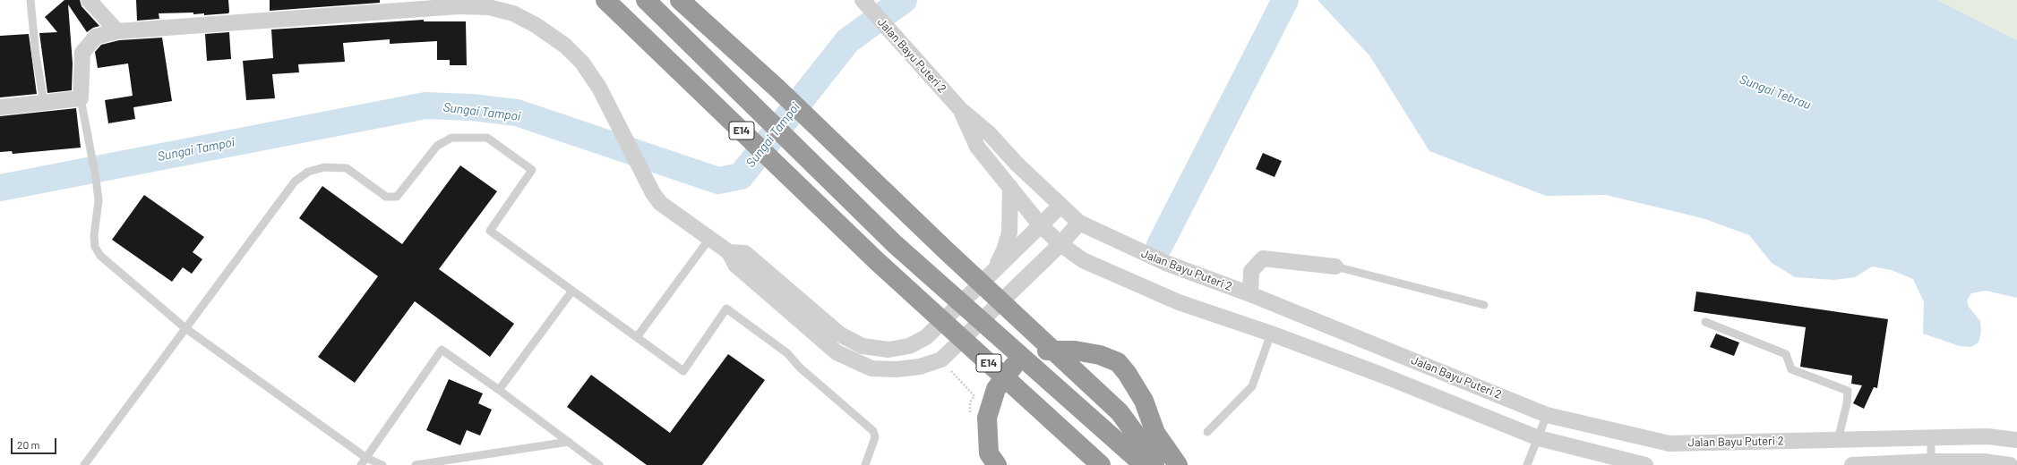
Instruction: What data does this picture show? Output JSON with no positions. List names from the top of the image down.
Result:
{
  "streets": {
    "highway": ["E14"],
    "street": ["Jalan Bayu Puteri 2"]
  },
  "water": ["Sungai Tebrau", "Sungai Tampoi"],
  "scale_bar": "20 m"
}
